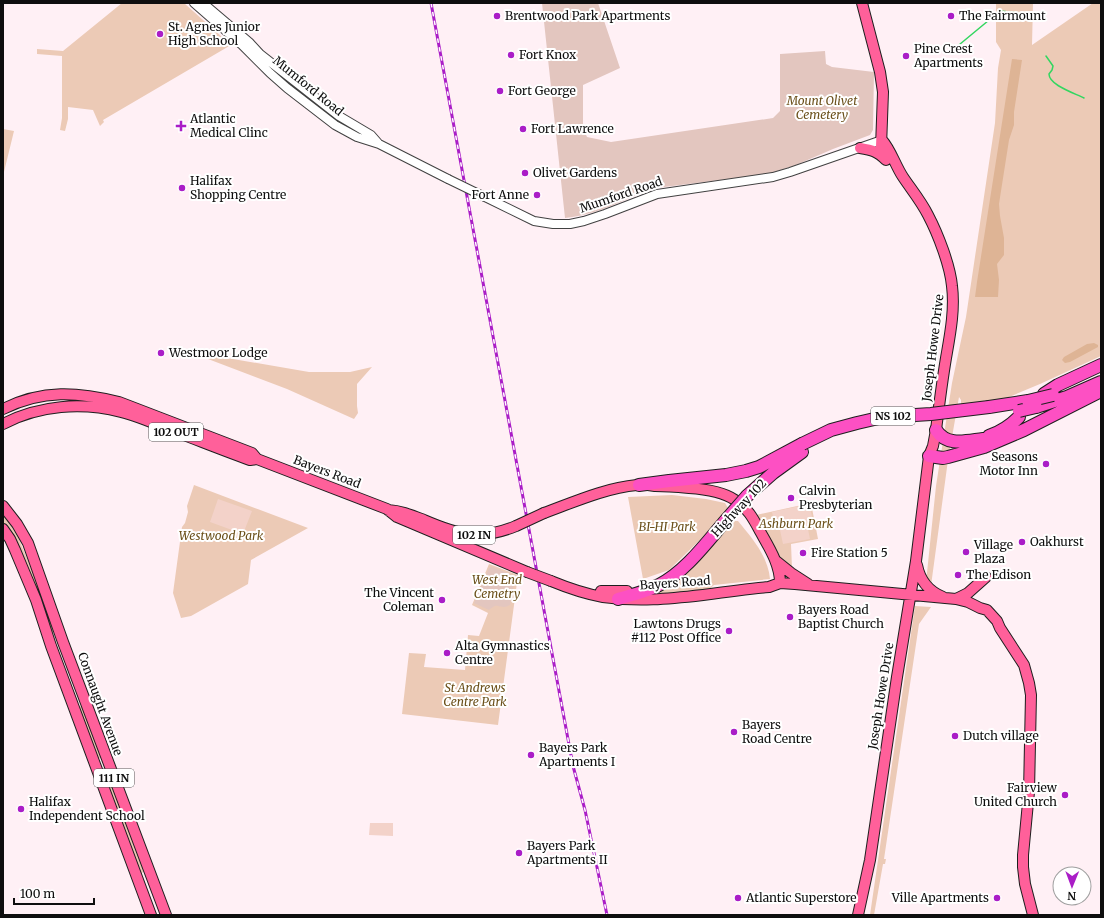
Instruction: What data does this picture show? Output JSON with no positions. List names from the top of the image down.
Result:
{
  "streets": {
    "highway": ["NS 102", "Highway 102"],
    "main road": [
      "Joseph Howe Drive",
      "102 OUT",
      "Bayers Road",
      "102 IN",
      "Connaught Avenue",
      "111 IN"
    ],
    "street": ["Mumford Road"]
  },
  "crossings": [
    ["Mumford Road", "Joseph Howe Drive"],
    ["Joseph Howe Drive", "Bayers Road"],
    ["Bayers Road", "Highway 102"]
  ],
  "parks": [
    "Mount Olivet Cemetery",
    "Ashburn Park",
    "BI-HI Park",
    "Westwood Park",
    "West End Cemetry",
    "St Andrews Centre Park"
  ],
  "places": {
    "other": [
      "Brentwood Park Apartments",
      "The Fairmount",
      "St. Agnes Junior High School",
      "Fort Knox",
      "Pine Crest Apartments",
      "Fort George",
      "Fort Lawrence",
      "Olivet Gardens",
      "Halifax Shopping Centre",
      "Fort Anne",
      "Westmoor Lodge",
      "Seasons Motor Inn",
      "Calvin Presbyterian",
      "Oakhurst",
      "Village Plaza",
      "Fire Station 5",
      "The Edison",
      "The Vincent Coleman",
      "Bayers Road Baptist Church",
      "Lawtons Drugs #112 Post Office",
      "Alta Gymnastics Centre",
      "Bayers Road Centre",
      "Dutch village",
      "Bayers Park Apartments I",
      "Fairview United Church",
      "Halifax Independent School",
      "Bayers Park Apartments II",
      "Atlantic Superstore",
      "Ville Apartments"
    ],
    "health": ["Atlantic Medical Clinc"]
  },
  "scale_bar": "100 m",
  "north": "bottom"
}
